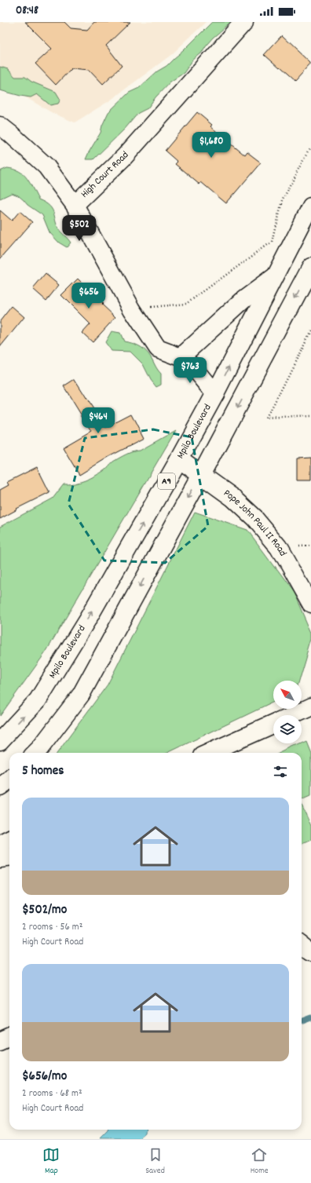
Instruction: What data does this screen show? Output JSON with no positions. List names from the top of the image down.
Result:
{
  "streets": {
    "main road": [
      "High Court Road",
      "Mpilo Boulevard",
      "A9",
      "Pope John Paul II Road"
    ]
  },
  "crossings": [
    ["High Court Road", "Mpilo Boulevard"],
    ["Mpilo Boulevard", "Pope John Paul II Road"]
  ],
  "north": "top left",
  "page": {
    "status": "08:48",
    "price": [
      "$1,680",
      "$502",
      "$656",
      "$763",
      "$464"
    ],
    "heading": "5 homes",
    "list": [
      {
        "name": "$502/mo",
        "note": "2 rooms · 56 m² · High Court Road"
      },
      {
        "name": "$656/mo",
        "note": "2 rooms · 68 m² · High Court Road"
      }
    ],
    "tabs": ["Map", "Saved", "Home"]
  }
}
